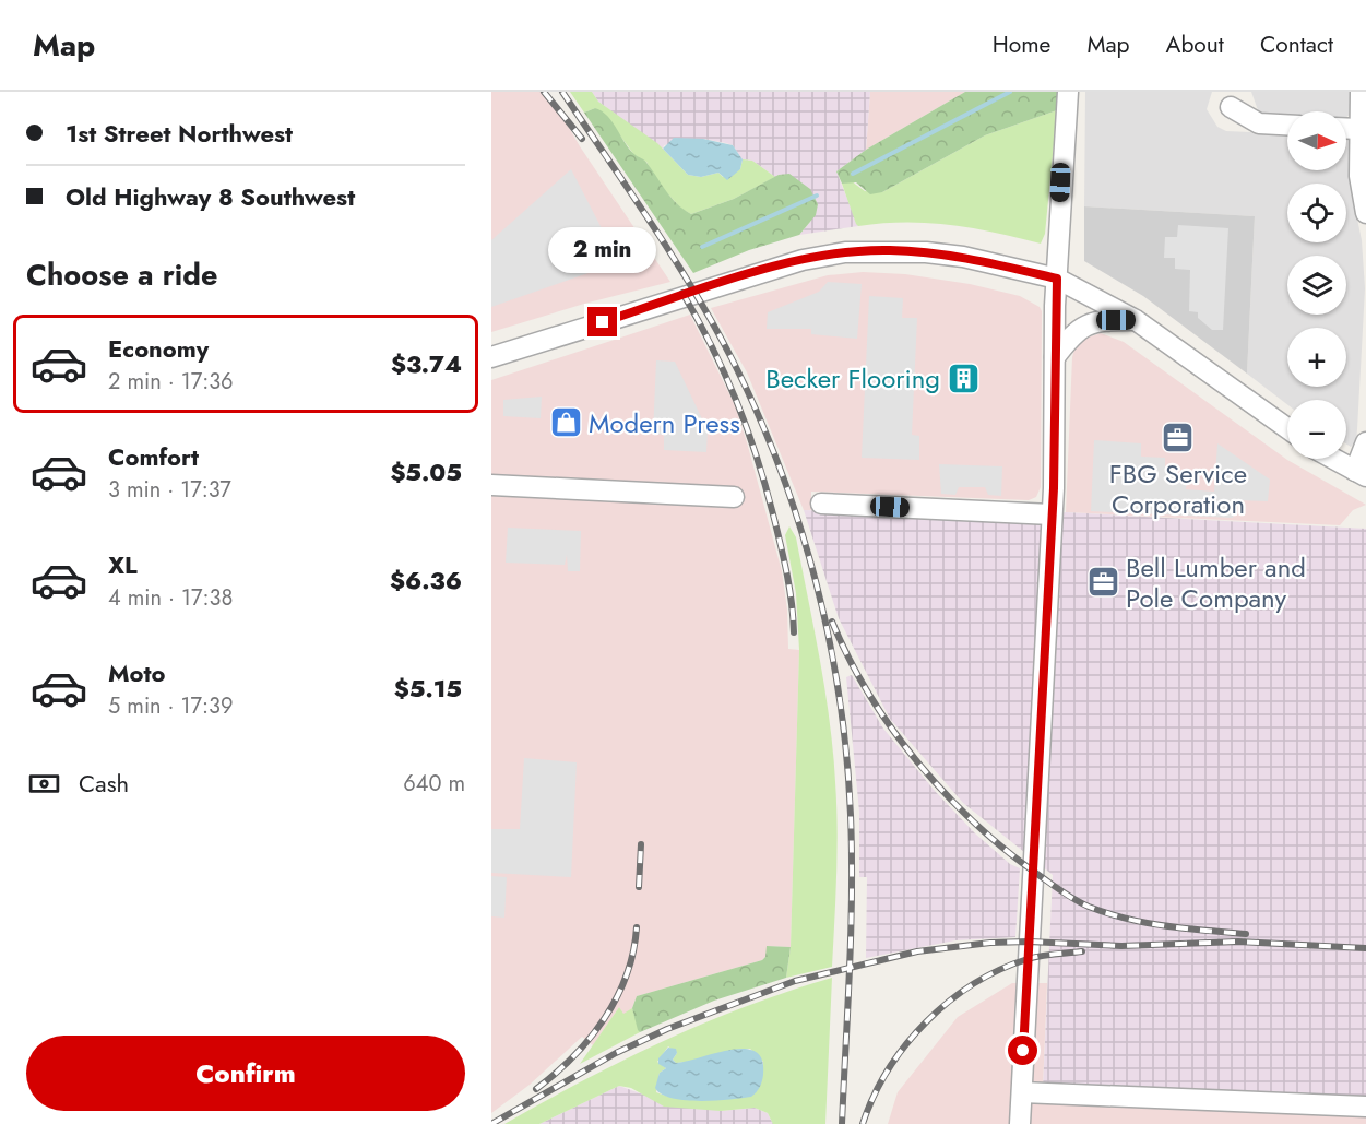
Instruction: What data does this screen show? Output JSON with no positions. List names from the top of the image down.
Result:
{
  "places": {
    "building": ["Becker Flooring"],
    "shop": ["Modern Press"],
    "office": ["FBG Service Corporation", "Bell Lumber and Pole Company"]
  },
  "north": "right",
  "page": {
    "header": "Map",
    "nav": [
      "Home",
      "Map",
      "About",
      "Contact"
    ],
    "banner": ["1st Street Northwest", "Old Highway 8 Southwest"],
    "map_buttons": ["+", "−"],
    "bubble": "2 min",
    "heading": "Choose a ride",
    "list": [
      {
        "name": "Economy",
        "note": "2 min · 17:36",
        "value": "$3.74"
      },
      {
        "name": "Comfort",
        "note": "3 min · 17:37",
        "value": "$5.05"
      },
      {
        "name": "XL",
        "note": "4 min · 17:38",
        "value": "$6.36"
      },
      {
        "name": "Moto",
        "note": "5 min · 17:39",
        "value": "$5.15"
      }
    ],
    "pay": ["Cash", "640 m"],
    "buttons": "Confirm"
  }
}
